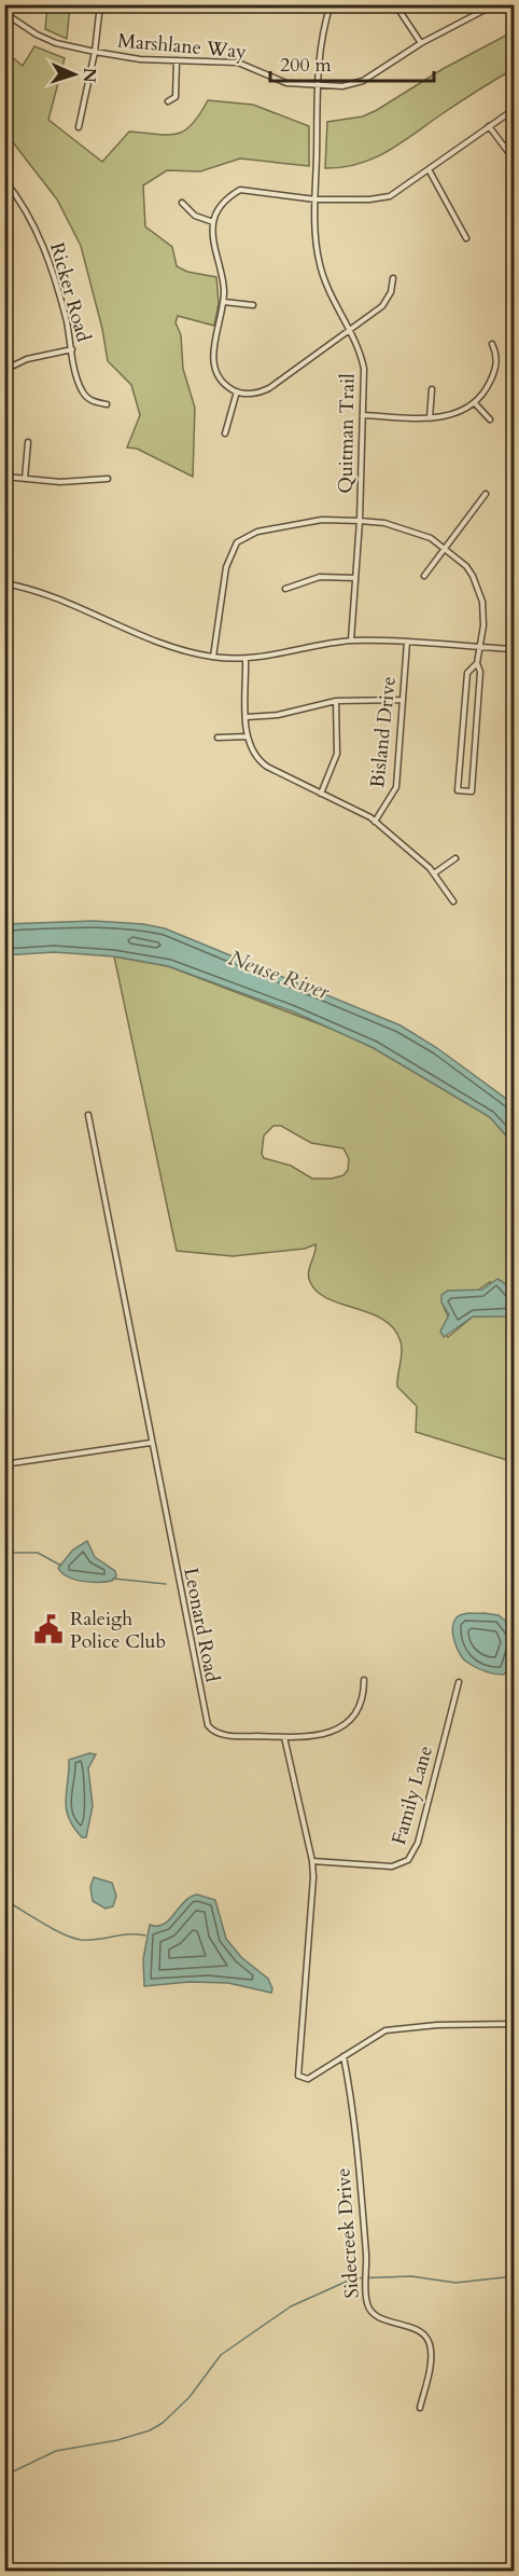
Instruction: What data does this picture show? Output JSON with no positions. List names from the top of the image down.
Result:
{
  "streets": {
    "street": [
      "Marshlane Way",
      "Ricker Road",
      "Quitman Trail",
      "Bisland Drive",
      "Leonard Road",
      "Family Lane",
      "Sidecreek Drive"
    ]
  },
  "crossings": [
    ["Marshlane Way", "Quitman Trail"]
  ],
  "water": ["Neuse River"],
  "places": {
    "public building": ["Raleigh Police Club"]
  },
  "scale_bar": "200 m",
  "north": "right"
}
